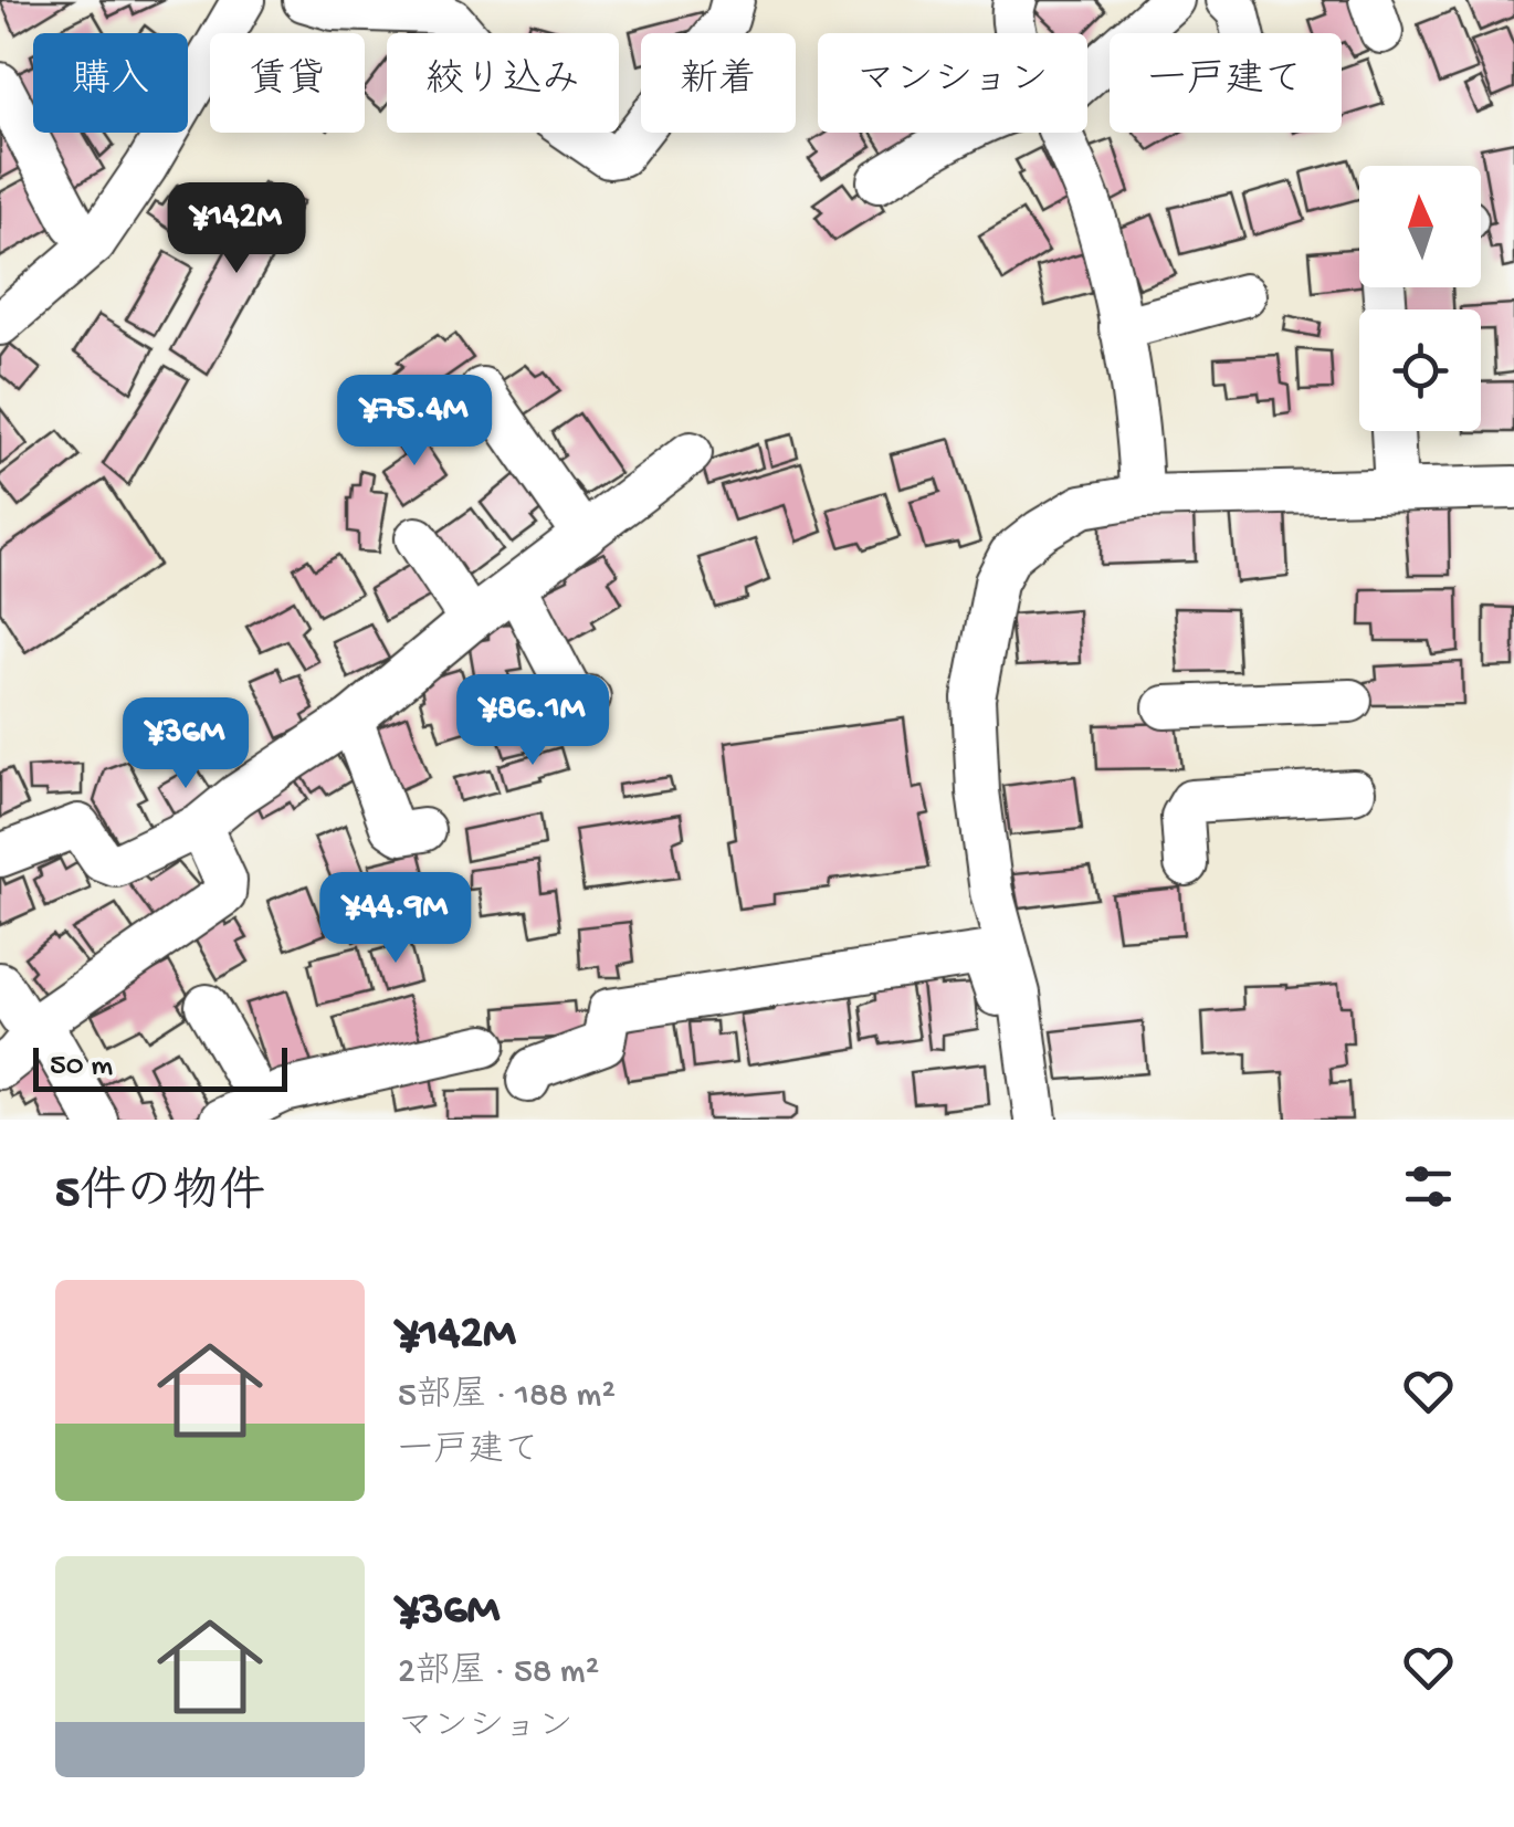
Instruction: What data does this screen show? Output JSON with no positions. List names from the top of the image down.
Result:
{
  "scale_bar": "50 m",
  "north": "top",
  "page": {
    "chip": [
      "購入",
      "賃貸",
      "絞り込み",
      "新着",
      "マンション",
      "一戸建て"
    ],
    "price": [
      "¥142M",
      "¥75.4M",
      "¥86.1M",
      "¥36M",
      "¥44.9M"
    ],
    "scale": "50 m",
    "heading": "5件の物件",
    "list": [
      {
        "name": "¥142M",
        "note": "5部屋 · 188 m² · 一戸建て"
      },
      {
        "name": "¥36M",
        "note": "2部屋 · 58 m² · マンション"
      }
    ]
  }
}
